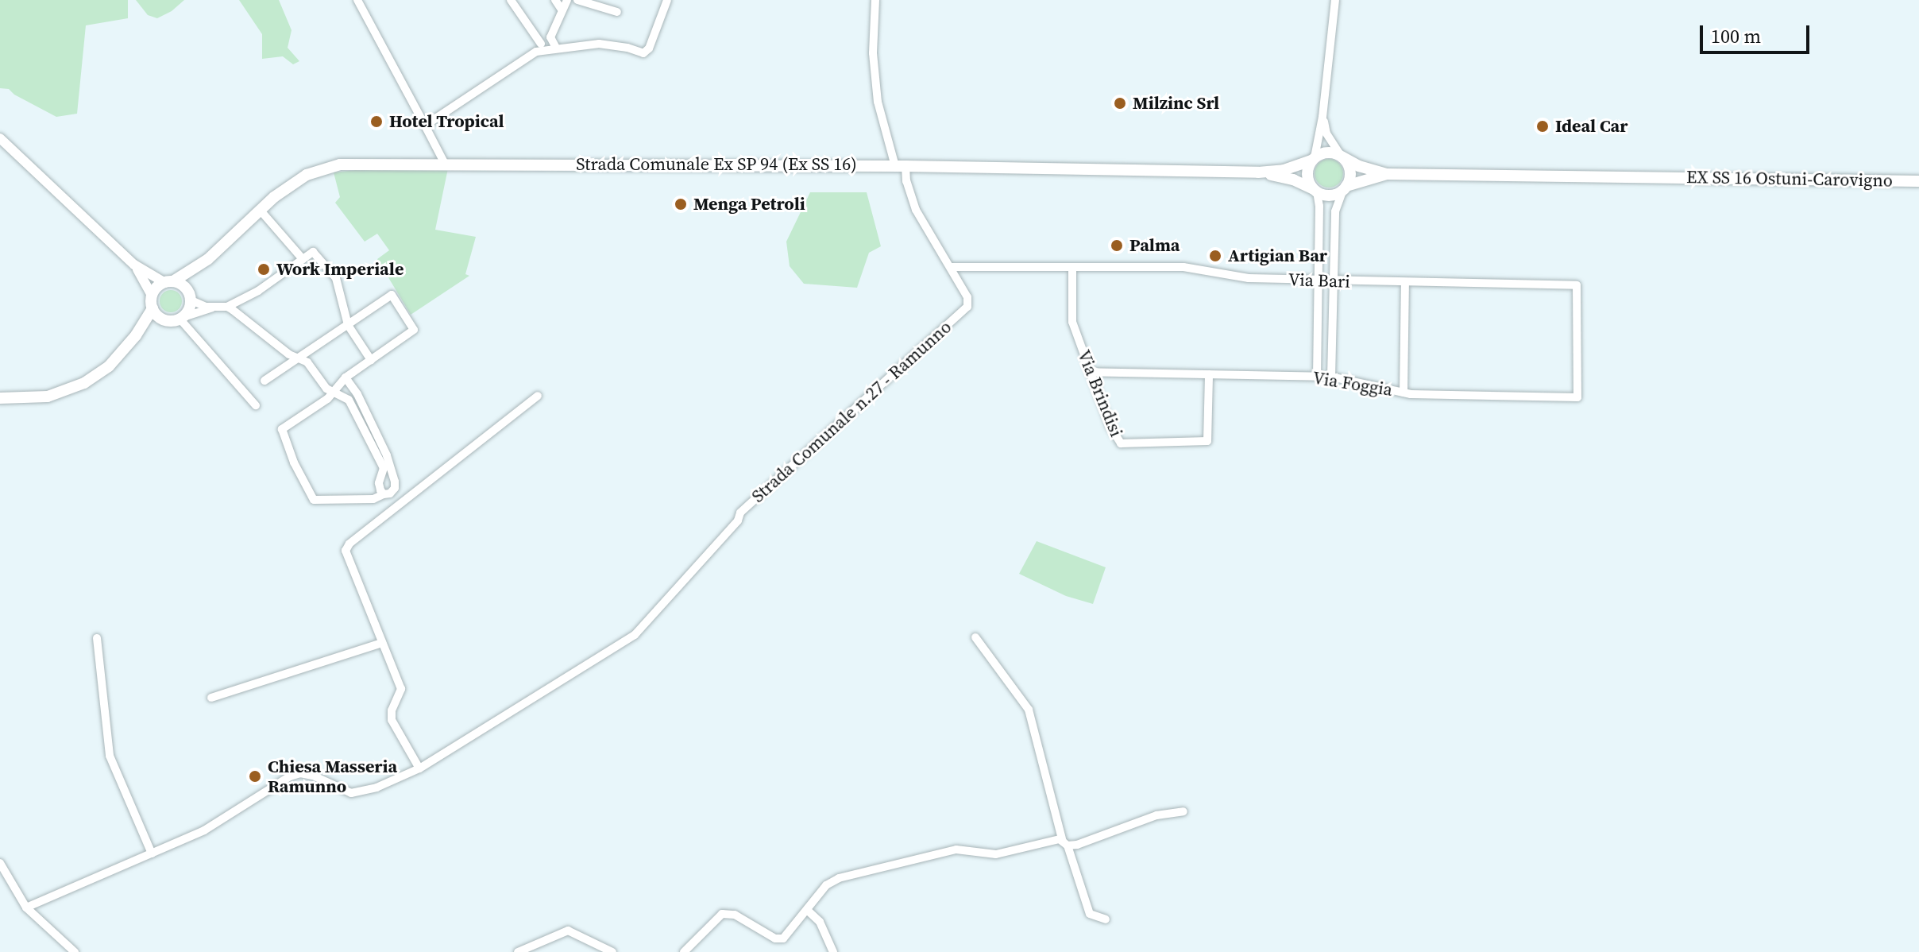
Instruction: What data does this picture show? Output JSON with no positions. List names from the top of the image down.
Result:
{
  "streets": {
    "main road": ["Strada Comunale Ex SP 94 (Ex SS 16)", "EX SS 16 Ostuni-Carovigno"],
    "street": [
      "Via Bari",
      "Via Foggia",
      "Via Brindisi",
      "Strada Comunale n.27 - Ramunno"
    ]
  },
  "crossings": [
    ["Via Bari", "Via Foggia"],
    ["Via Bari", "Via Brindisi"],
    ["Via Bari", "Strada Comunale n.27 - Ramunno"],
    ["Via Foggia", "Via Brindisi"]
  ],
  "places": [
    "Milzinc Srl",
    "Hotel Tropical",
    "Ideal Car",
    "Menga Petroli",
    "Palma",
    "Artigian Bar",
    "Work Imperiale",
    "Chiesa Masseria Ramunno"
  ],
  "scale_bar": "100 m"
}
